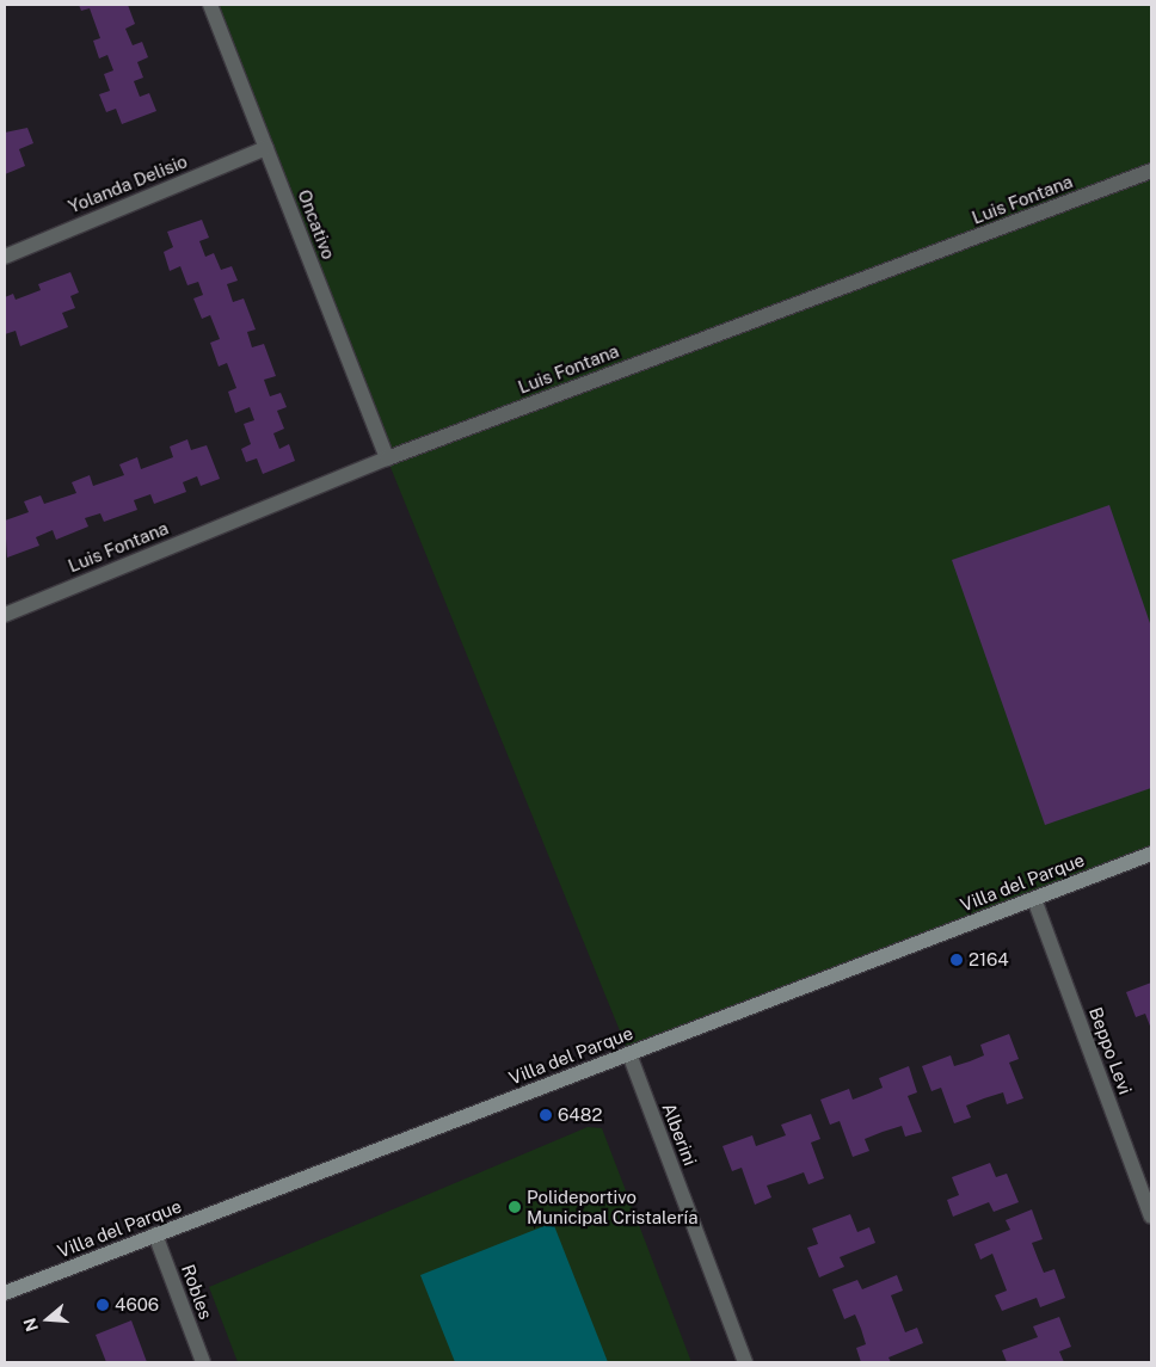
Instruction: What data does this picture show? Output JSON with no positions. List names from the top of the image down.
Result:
{
  "streets": {
    "street": [
      "Yolanda Delisio",
      "Luis Fontana",
      "Oncativo",
      "Villa del Parque",
      "Beppo Levi",
      "Alberini",
      "Robles"
    ]
  },
  "crossings": [
    ["Yolanda Delisio", "Oncativo"],
    ["Luis Fontana", "Oncativo"],
    ["Villa del Parque", "Beppo Levi"],
    ["Villa del Parque", "Alberini"],
    ["Villa del Parque", "Robles"]
  ],
  "places": [
    "2164",
    "6482",
    "Polideportivo Municipal Cristalería",
    "4606"
  ],
  "north": "left"
}
